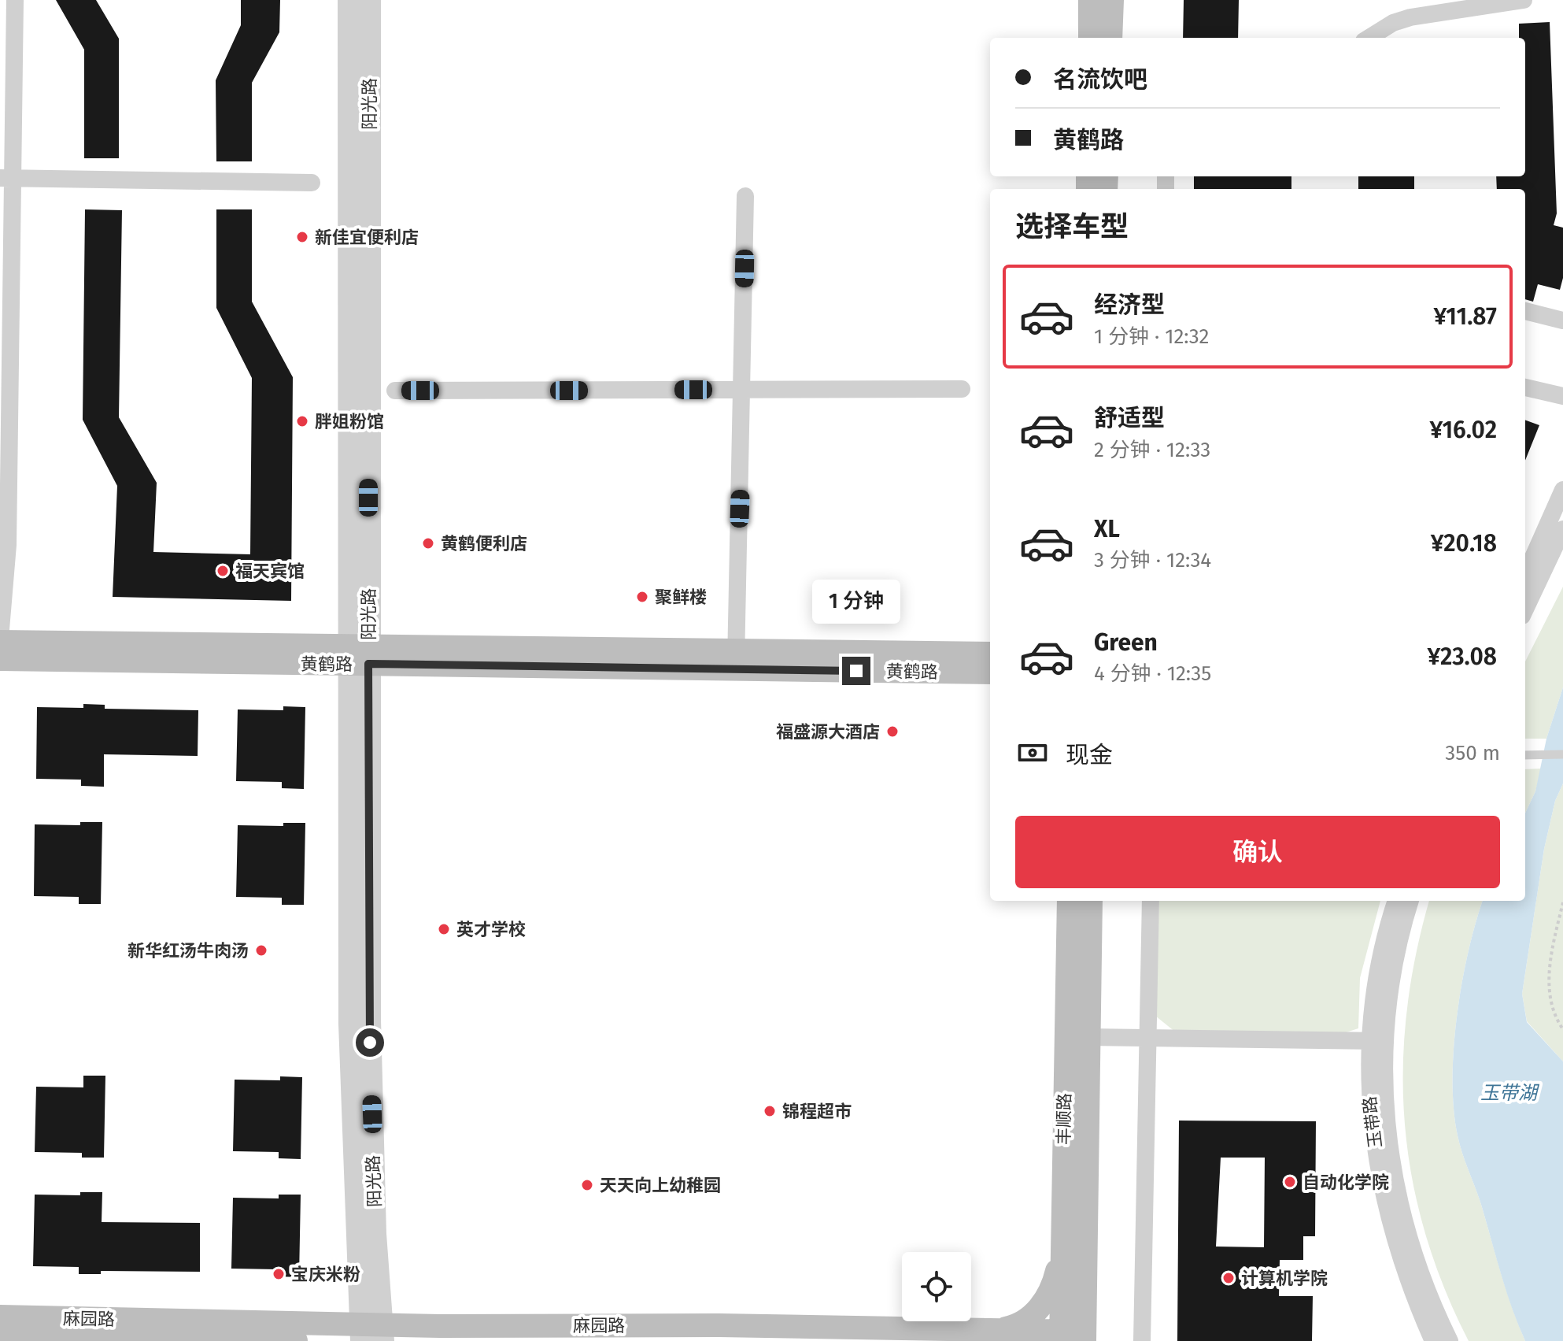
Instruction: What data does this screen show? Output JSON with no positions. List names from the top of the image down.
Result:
{
  "streets": {
    "main road": ["黄鹤路", "丰顺路", "麻园路"],
    "street": ["阳光路", "玉带路"]
  },
  "crossings": [
    ["阳光路", "黄鹤路"],
    ["阳光路", "麻园路"],
    ["丰顺路", "麻园路"]
  ],
  "water": ["玉带湖"],
  "places": [
    "新佳宜便利店",
    "胖姐粉馆",
    "黄鹤便利店",
    "福天宾馆",
    "聚鲜楼",
    "福盛源大酒店",
    "英才学校",
    "新华红汤牛肉汤",
    "锦程超市",
    "自动化学院",
    "天天向上幼稚园",
    "宝庆米粉",
    "计算机学院"
  ],
  "page": {
    "banner": ["名流饮吧", "黄鹤路"],
    "heading": "选择车型",
    "list": [
      {
        "name": "经济型",
        "note": "1 分钟 · 12:32",
        "value": "¥11.87"
      },
      {
        "name": "舒适型",
        "note": "2 分钟 · 12:33",
        "value": "¥16.02"
      },
      {
        "name": "XL",
        "note": "3 分钟 · 12:34",
        "value": "¥20.18"
      },
      {
        "name": "Green",
        "note": "4 分钟 · 12:35",
        "value": "¥23.08"
      }
    ],
    "bubble": "1 分钟",
    "pay": ["现金", "350 m"],
    "buttons": "确认"
  }
}
